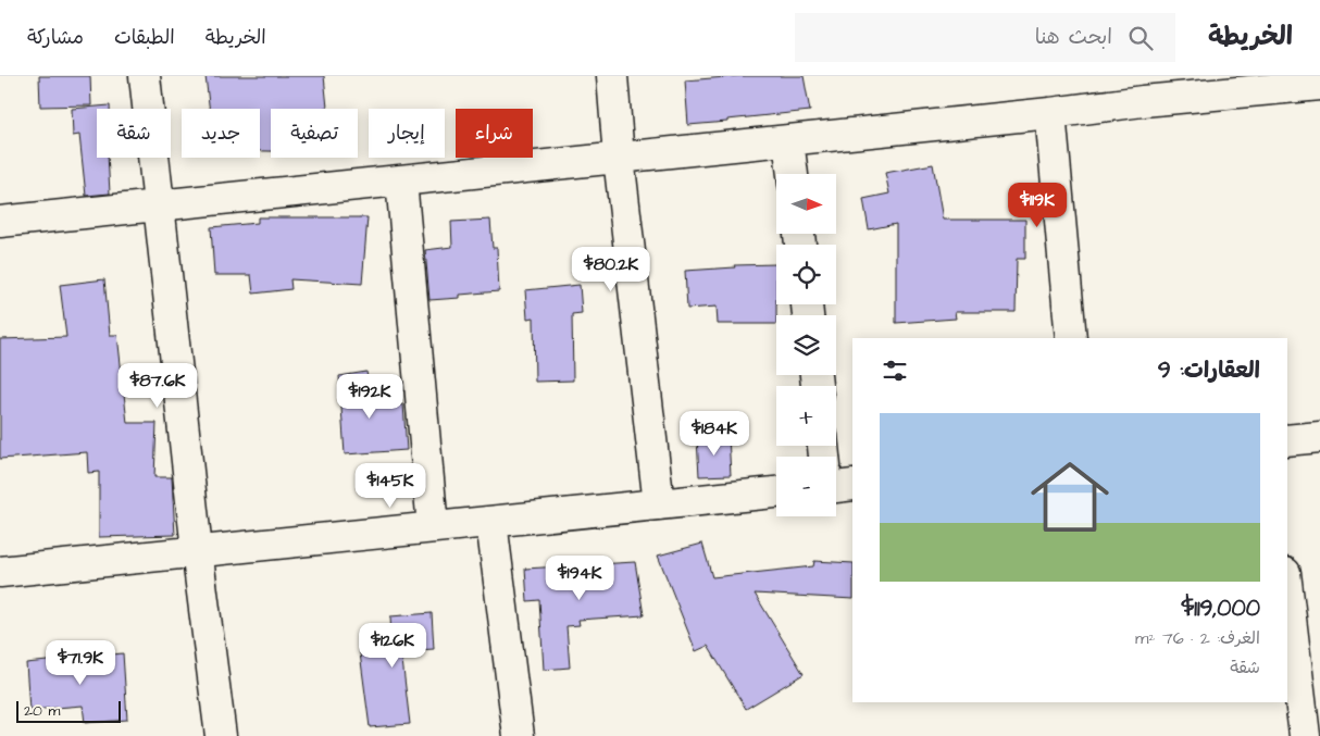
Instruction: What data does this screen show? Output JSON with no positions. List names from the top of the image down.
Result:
{
  "scale_bar": "20 m",
  "north": "right",
  "page": {
    "header": "الخريطة",
    "search": "ابحث هنا",
    "nav": ["الخريطة", "الطبقات", "مشاركة"],
    "chip": [
      "شراء",
      "إيجار",
      "تصفية",
      "جديد",
      "شقة"
    ],
    "map_buttons": ["+", "−"],
    "price": [
      "$119K",
      "$80.2K",
      "$87.6K",
      "$192K",
      "$184K",
      "$145K",
      "$194K",
      "$126K",
      "$71.9K"
    ],
    "heading": "العقارات: 9",
    "list": [
      {
        "name": "$119,000",
        "note": "الغرف: 2 · 76 m² · شقة"
      }
    ],
    "scale": "20 m"
  }
}
